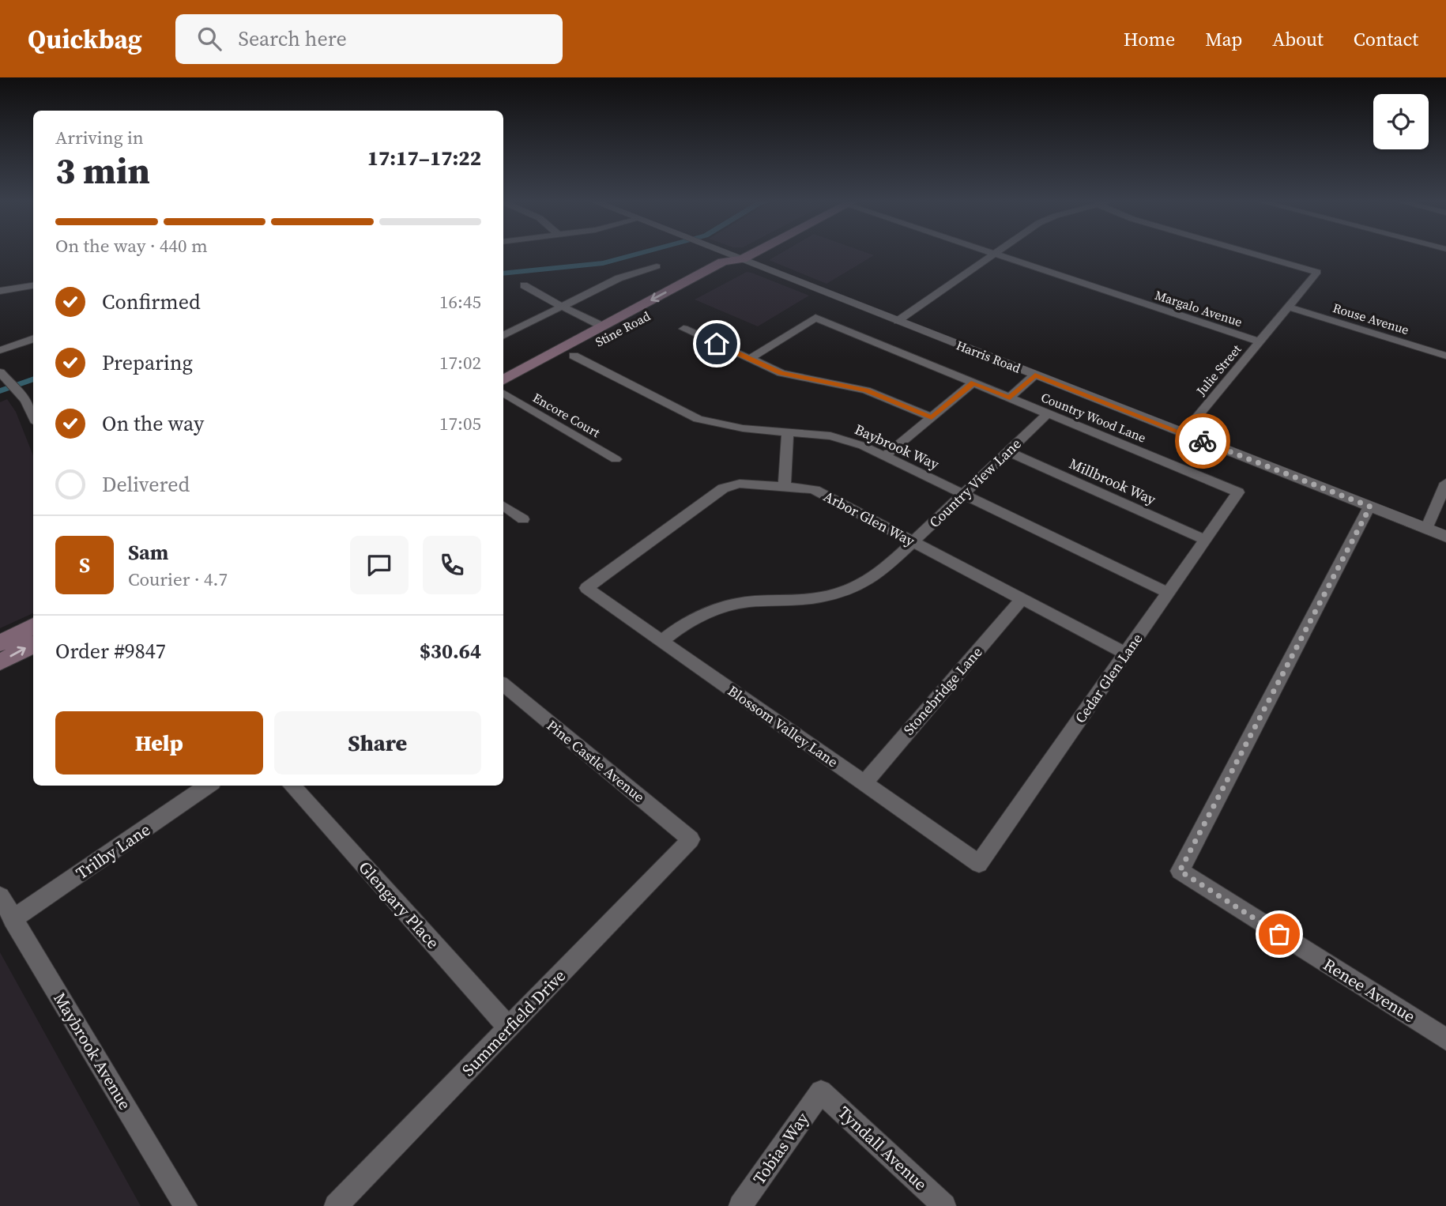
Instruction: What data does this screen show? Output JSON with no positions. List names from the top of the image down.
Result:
{
  "streets": {
    "main road": ["Stine Road"],
    "street": [
      "Margalo Avenue",
      "Rouse Avenue",
      "Harris Road",
      "Julie Street",
      "Encore Court",
      "Country Wood Lane",
      "Baybrook Way",
      "Millbrook Way",
      "Country View Lane",
      "Arbor Glen Way",
      "Cedar Glen Lane",
      "Stonebridge Lane",
      "Blossom Valley Lane",
      "Pine Castle Avenue",
      "Trilby Lane",
      "Glengary Place",
      "Renee Avenue",
      "Summerfield Drive",
      "Maybrook Avenue",
      "Tobias Way",
      "Tyndall Avenue"
    ]
  },
  "crossings": [
    ["Margalo Avenue", "Julie Street"],
    ["Rouse Avenue", "Julie Street"],
    ["Stine Road", "Harris Road"],
    ["Stine Road", "Baybrook Way"],
    ["Harris Road", "Julie Street"],
    ["Harris Road", "Renee Avenue"],
    ["Country Wood Lane", "Country View Lane"],
    ["Country Wood Lane", "Cedar Glen Lane"],
    ["Baybrook Way", "Country View Lane"],
    ["Baybrook Way", "Cedar Glen Lane"],
    ["Millbrook Way", "Country View Lane"],
    ["Millbrook Way", "Cedar Glen Lane"],
    ["Country View Lane", "Arbor Glen Way"],
    ["Country View Lane", "Blossom Valley Lane"],
    ["Arbor Glen Way", "Cedar Glen Lane"],
    ["Arbor Glen Way", "Stonebridge Lane"],
    ["Arbor Glen Way", "Blossom Valley Lane"],
    ["Cedar Glen Lane", "Blossom Valley Lane"],
    ["Stonebridge Lane", "Blossom Valley Lane"],
    ["Pine Castle Avenue", "Summerfield Drive"],
    ["Trilby Lane", "Maybrook Avenue"],
    ["Glengary Place", "Summerfield Drive"],
    ["Tobias Way", "Tyndall Avenue"]
  ],
  "page": {
    "header": "Quickbag",
    "search": "Search here",
    "nav": [
      "Home",
      "Map",
      "About",
      "Contact"
    ],
    "heading": ["3 min", "Arriving in", "17:17–17:22"],
    "panel": [
      "Sam",
      "Courier · 4.7",
      "Order #9847",
      "$30.64"
    ],
    "bar": "On the way · 440 m",
    "list": [
      ["Confirmed", "16:45"],
      ["Preparing", "17:02"],
      ["On the way", "17:05"],
      "Delivered"
    ],
    "round": "S",
    "buttons": ["Help", "Share"]
  }
}
